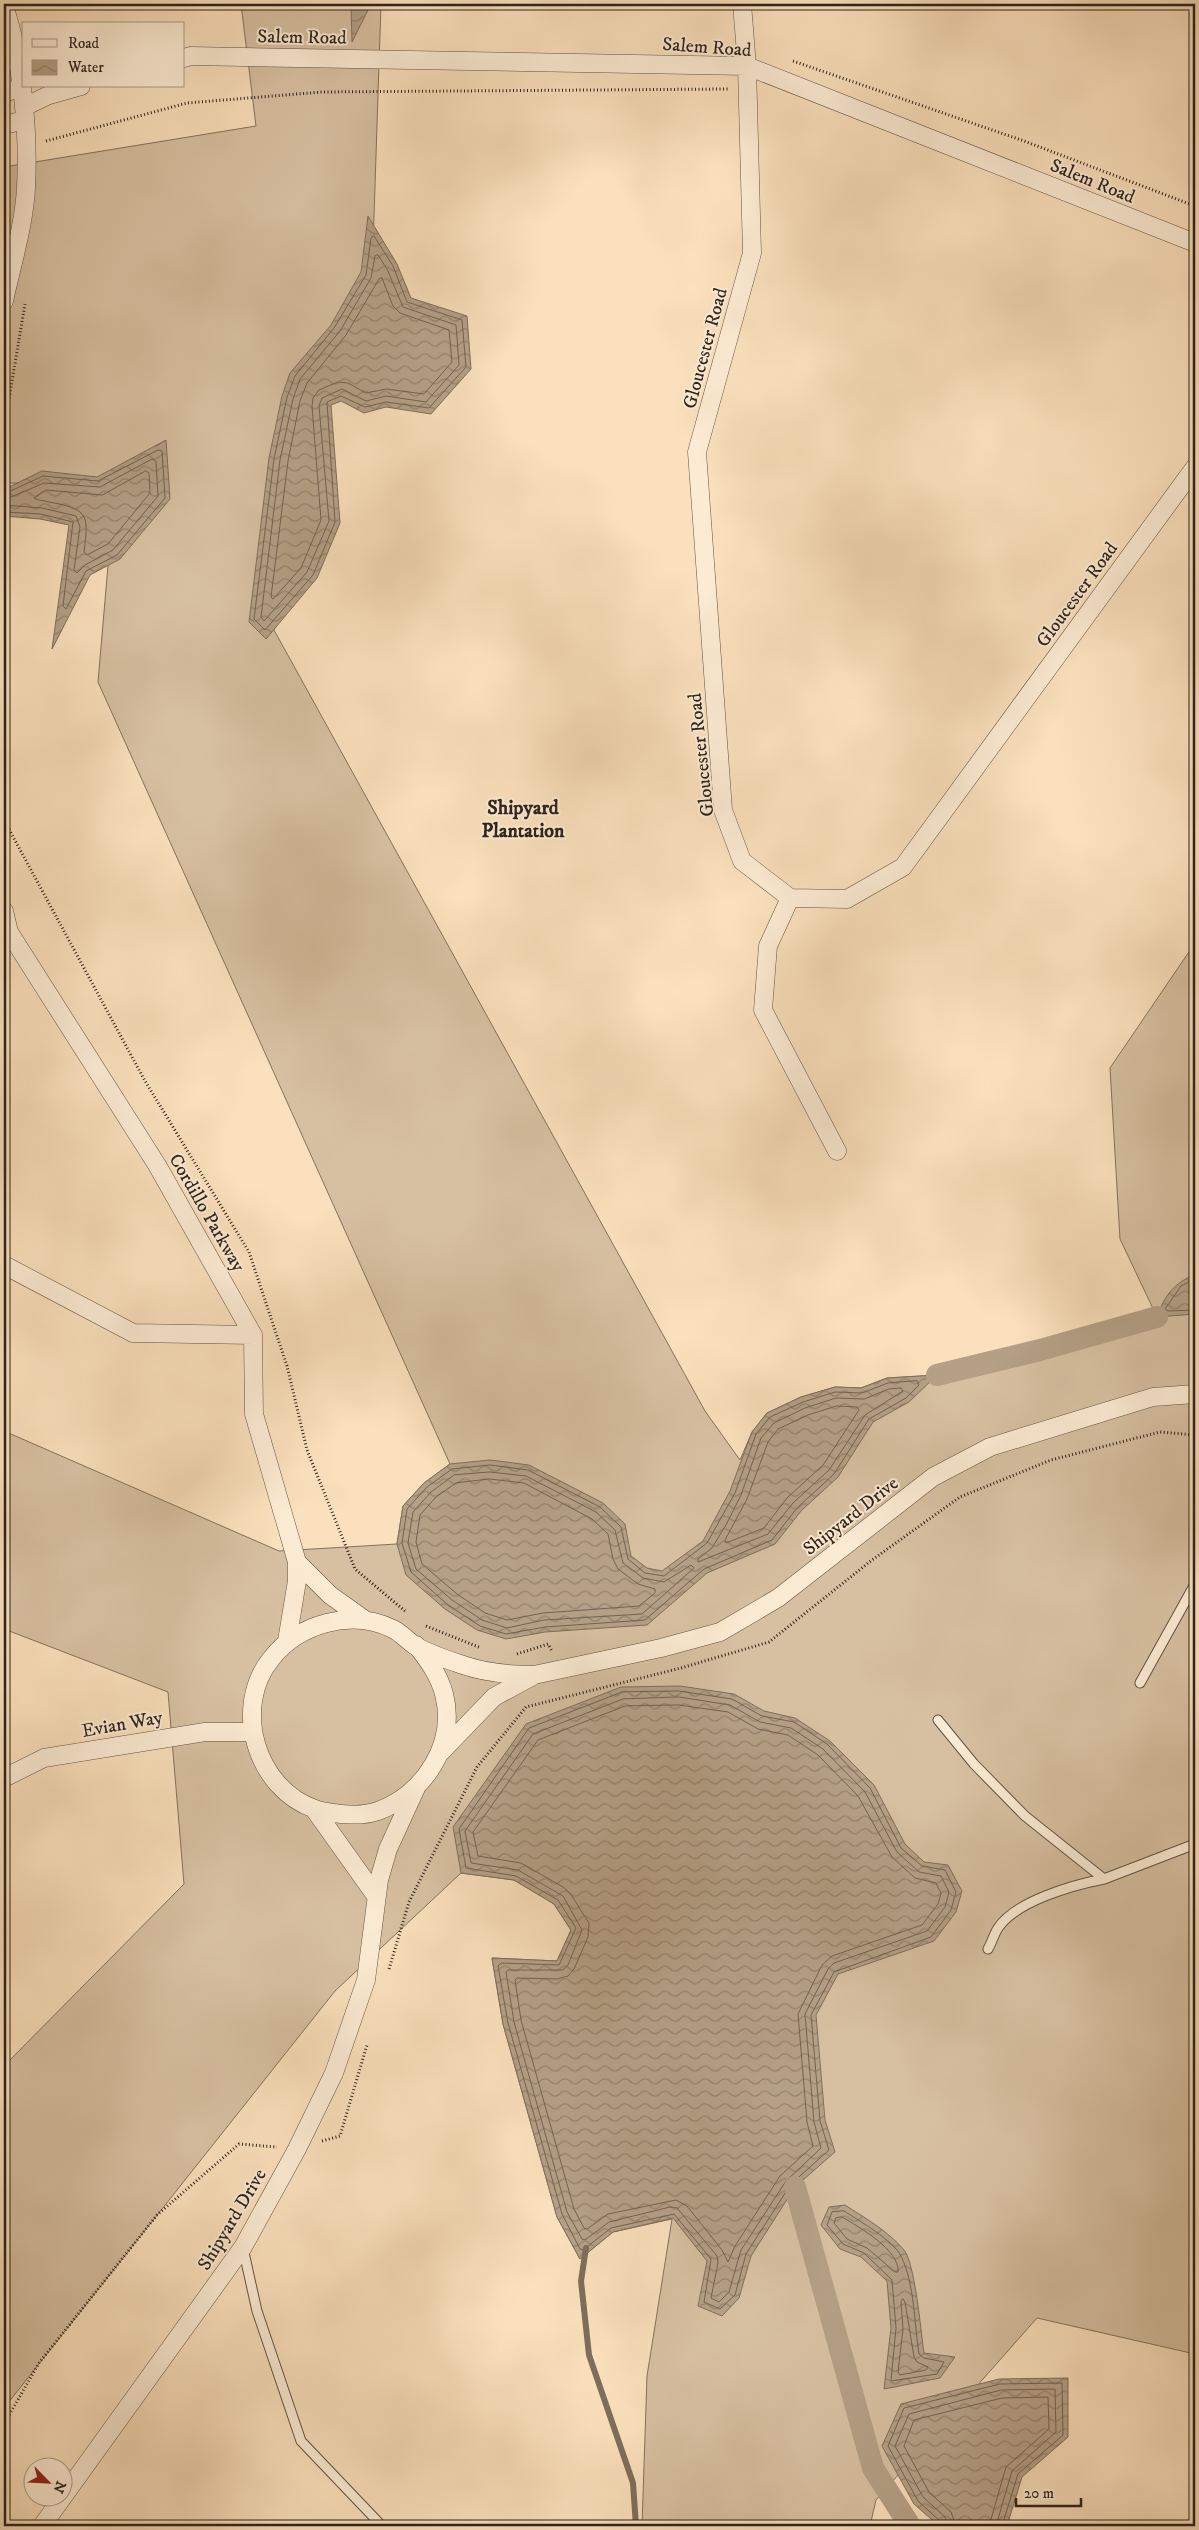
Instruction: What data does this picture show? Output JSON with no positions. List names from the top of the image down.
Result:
{
  "streets": {
    "street": [
      "Salem Road",
      "Gloucester Road",
      "Cordillo Parkway",
      "Shipyard Drive",
      "Evian Way"
    ]
  },
  "crossings": [
    ["Salem Road", "Gloucester Road"]
  ],
  "districts": ["Shipyard Plantation"],
  "legend": ["Road", "Water"],
  "scale_bar": "20 m",
  "north": "bottom right"
}
